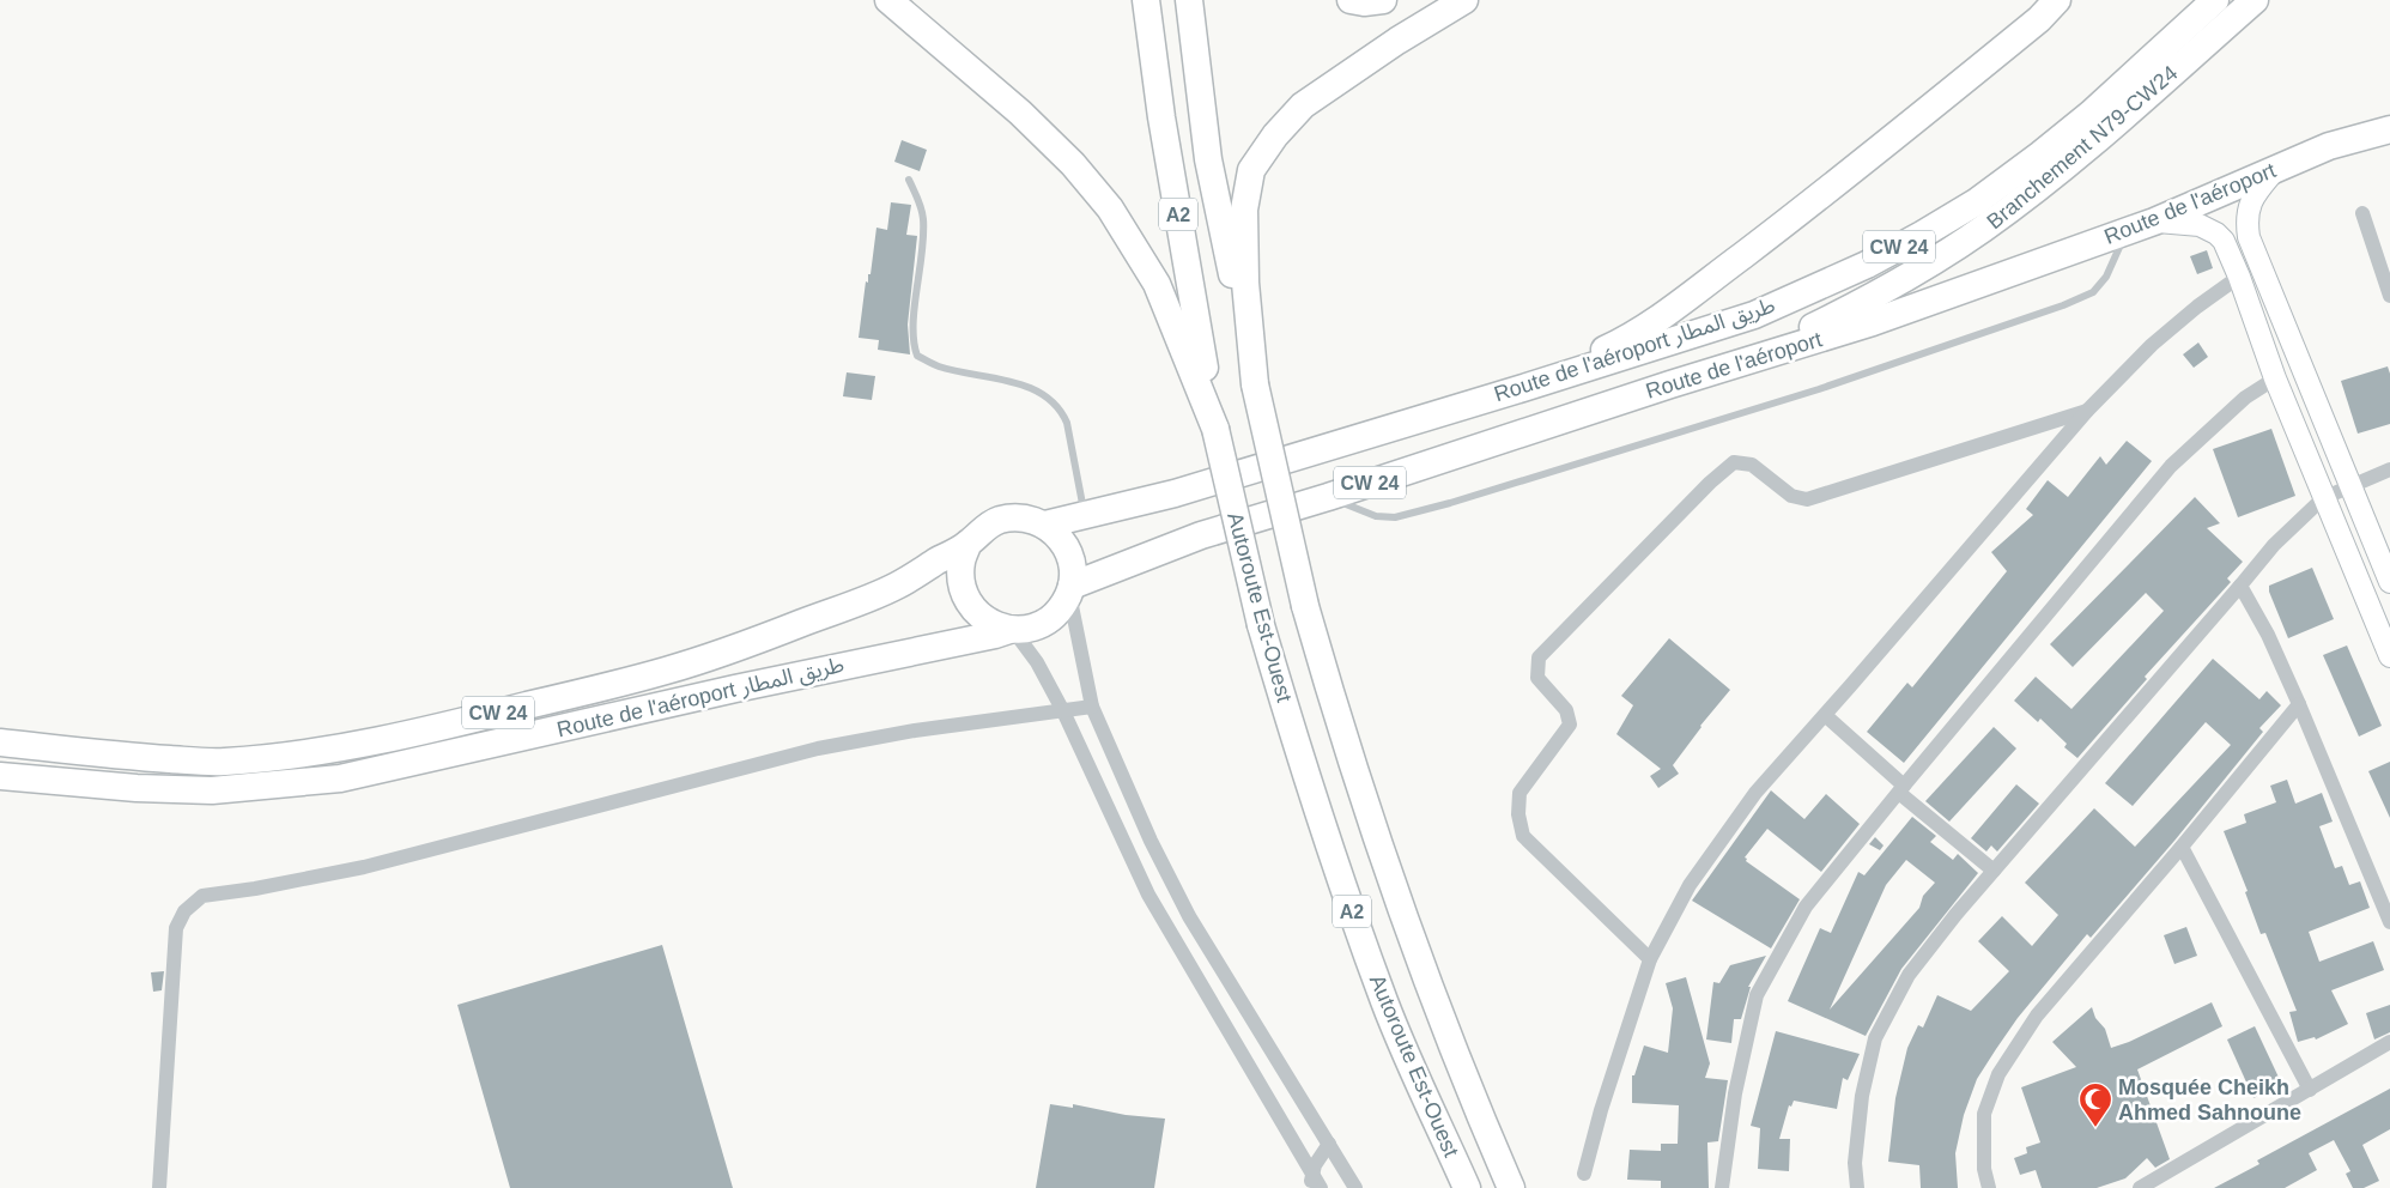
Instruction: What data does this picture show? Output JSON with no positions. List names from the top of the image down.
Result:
{
  "streets": {
    "highway": [
      "Branchement N79-CW24",
      "Route de l'aéroport",
      "A2",
      "CW 24",
      "Route de l'aéroport طريق المطار",
      "Autoroute Est-Ouest"
    ]
  },
  "crossings": [
    ["Branchement N79-CW24", "Route de l'aéroport"],
    ["Route de l'aéroport", "Route de l'aéroport طريق المطار"]
  ],
  "places": {
    "mosque": ["Mosquée Cheikh Ahmed Sahnoune"]
  }
}
